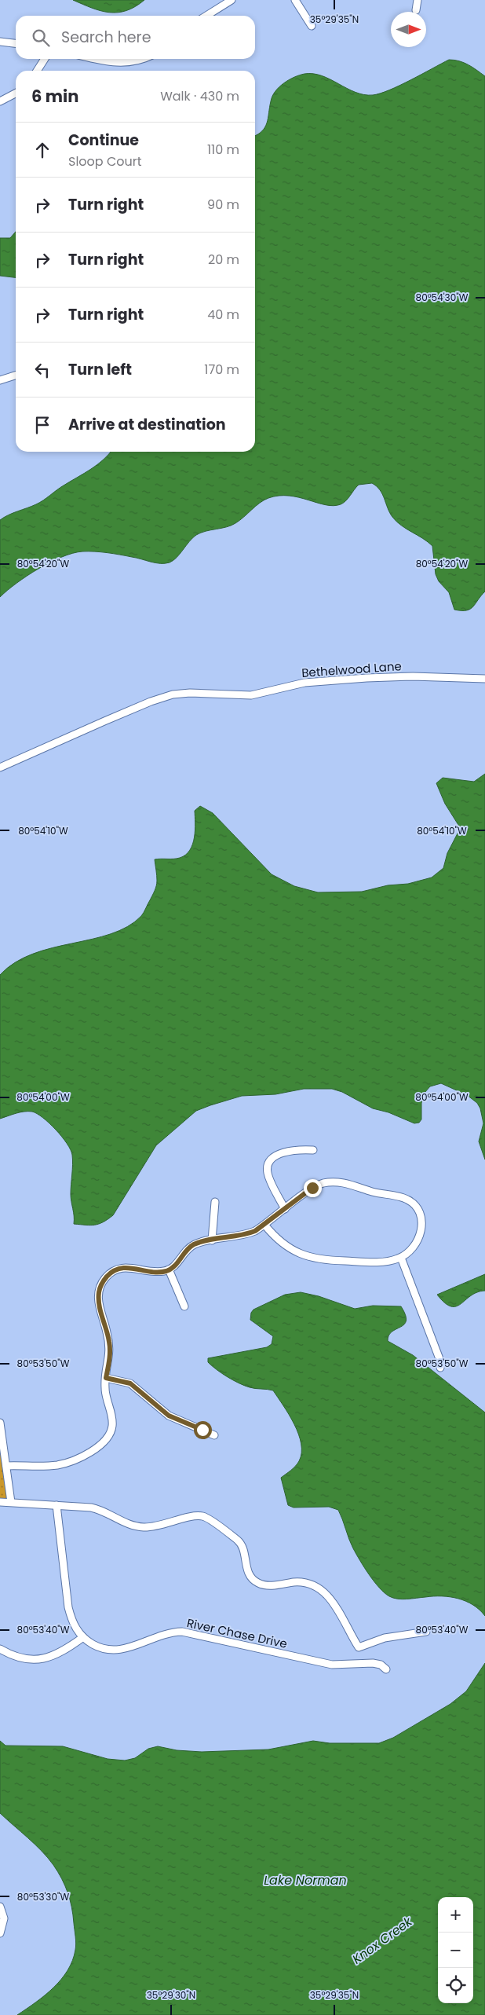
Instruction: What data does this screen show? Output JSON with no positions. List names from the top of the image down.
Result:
{
  "streets": {
    "street": ["Bethelwood Lane", "River Chase Drive"]
  },
  "water": ["Lake Norman", "Knox Creek"],
  "north": "right",
  "page": {
    "search": "Search here",
    "heading": ["6 min", "Walk · 430 m"],
    "list": [
      ["Continue", "Sloop Court", "110 m"],
      ["Turn right", "90 m"],
      ["Turn right", "20 m"],
      ["Turn right", "40 m"],
      ["Turn left", "170 m"],
      "Arrive at destination"
    ],
    "map_buttons": ["+", "−"]
  },
  "coordinates": [
    "35°29'35\"N",
    "80°54'30\"W",
    "80°54'20\"W",
    "80°54'10\"W",
    "80°54'00\"W",
    "80°53'50\"W",
    "80°53'40\"W",
    "80°53'30\"W",
    "35°29'30\"N"
  ]
}
